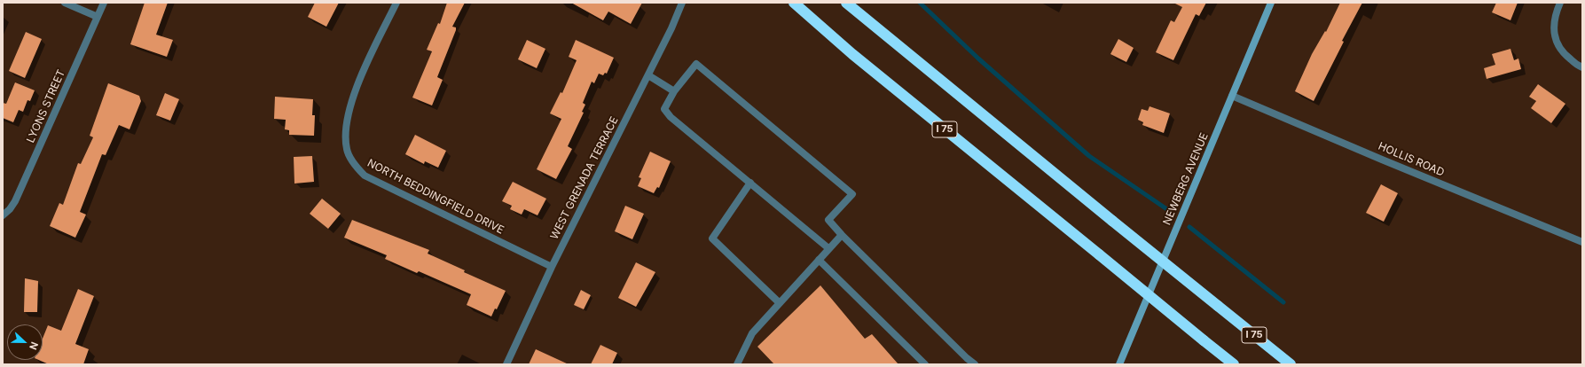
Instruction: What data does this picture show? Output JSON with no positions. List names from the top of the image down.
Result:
{
  "streets": {
    "highway": ["I 75"],
    "street": [
      "LYONS STREET",
      "HOLLIS ROAD",
      "WEST GRENADA TERRACE",
      "NEWBERG AVENUE",
      "NORTH BEDDINGFIELD DRIVE"
    ]
  },
  "crossings": [
    ["HOLLIS ROAD", "NEWBERG AVENUE"],
    ["WEST GRENADA TERRACE", "NORTH BEDDINGFIELD DRIVE"]
  ],
  "north": "right"
}
